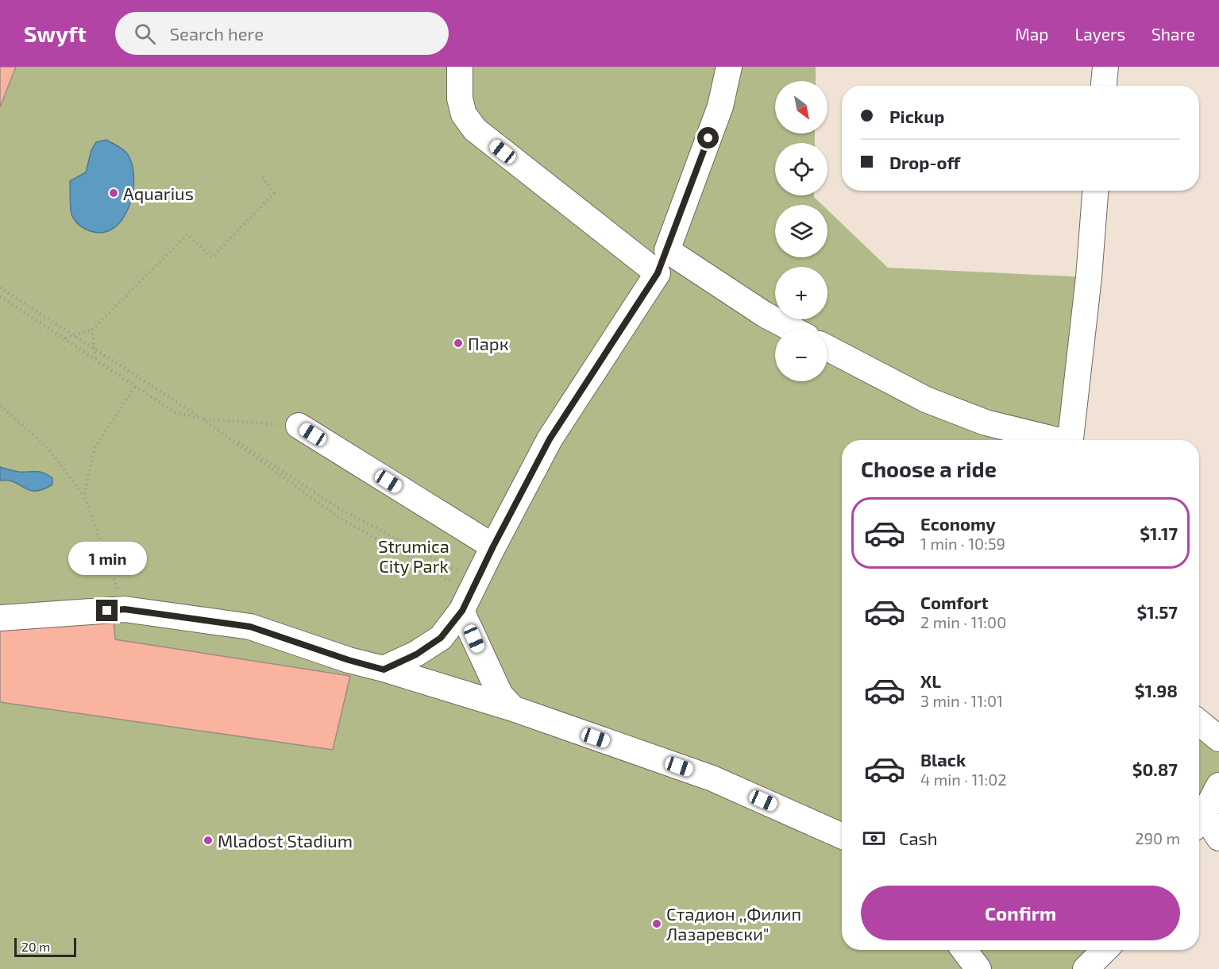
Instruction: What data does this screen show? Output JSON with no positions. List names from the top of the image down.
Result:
{
  "parks": ["Strumica City Park"],
  "places": [
    "Aquarius",
    "Парк",
    "Mladost Stadium",
    "Стадион ,,Филип Лазаревски\""
  ],
  "scale_bar": "20 m",
  "north": "bottom right",
  "page": {
    "header": "Swyft",
    "search": "Search here",
    "nav": ["Map", "Layers", "Share"],
    "map_buttons": ["+", "−"],
    "banner": ["Pickup", "Drop-off"],
    "heading": "Choose a ride",
    "list": [
      {
        "name": "Economy",
        "note": "1 min · 10:59",
        "value": "$1.17"
      },
      {
        "name": "Comfort",
        "note": "2 min · 11:00",
        "value": "$1.57"
      },
      {
        "name": "XL",
        "note": "3 min · 11:01",
        "value": "$1.98"
      },
      {
        "name": "Black",
        "note": "4 min · 11:02",
        "value": "$0.87"
      }
    ],
    "bubble": "1 min",
    "pay": ["Cash", "290 m"],
    "buttons": "Confirm",
    "scale": "20 m"
  }
}
